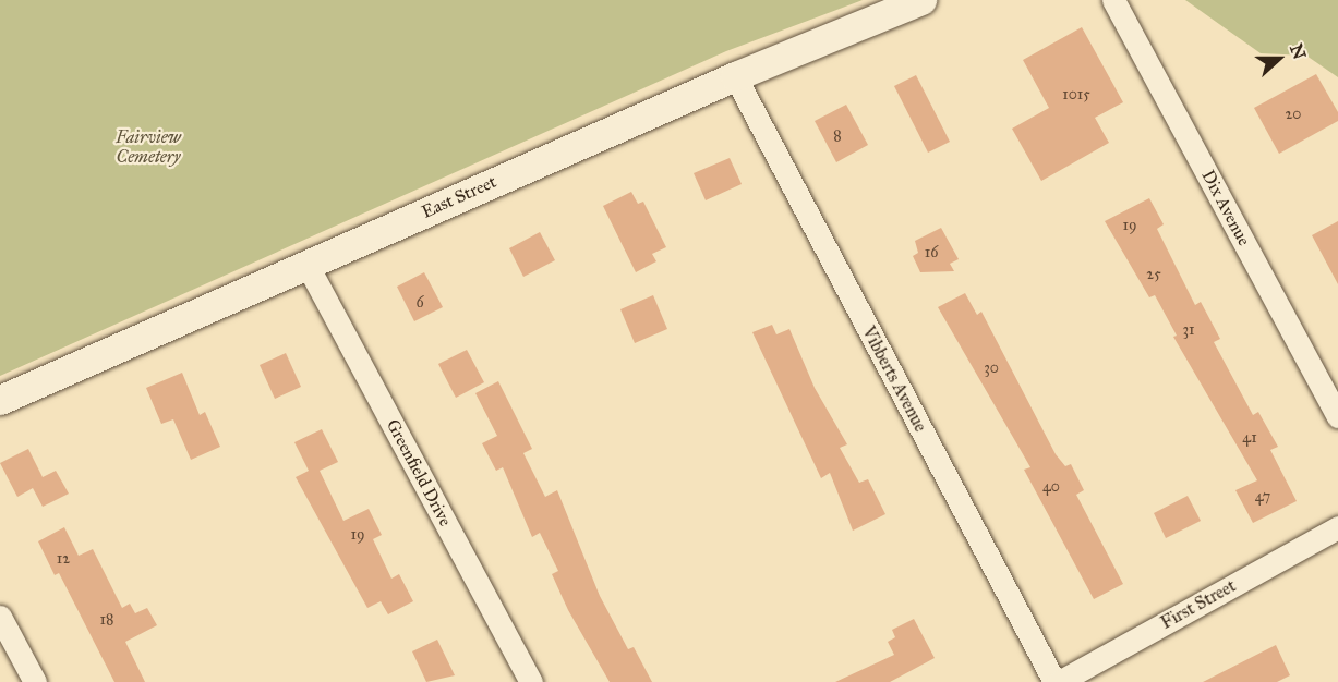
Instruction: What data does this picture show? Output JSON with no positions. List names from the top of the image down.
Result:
{
  "streets": {
    "street": [
      "East Street",
      "Dix Avenue",
      "Vibberts Avenue",
      "Greenfield Drive",
      "First Street"
    ]
  },
  "crossings": [
    ["East Street", "Vibberts Avenue"],
    ["East Street", "Greenfield Drive"],
    ["Vibberts Avenue", "First Street"]
  ],
  "parks": ["Fairview Cemetery"],
  "house_numbers": [
    "1015",
    "20",
    "8",
    "19",
    "16",
    "25",
    "6",
    "31",
    "30",
    "41",
    "40",
    "47",
    "19",
    "12",
    "18"
  ],
  "north": "right"
}
